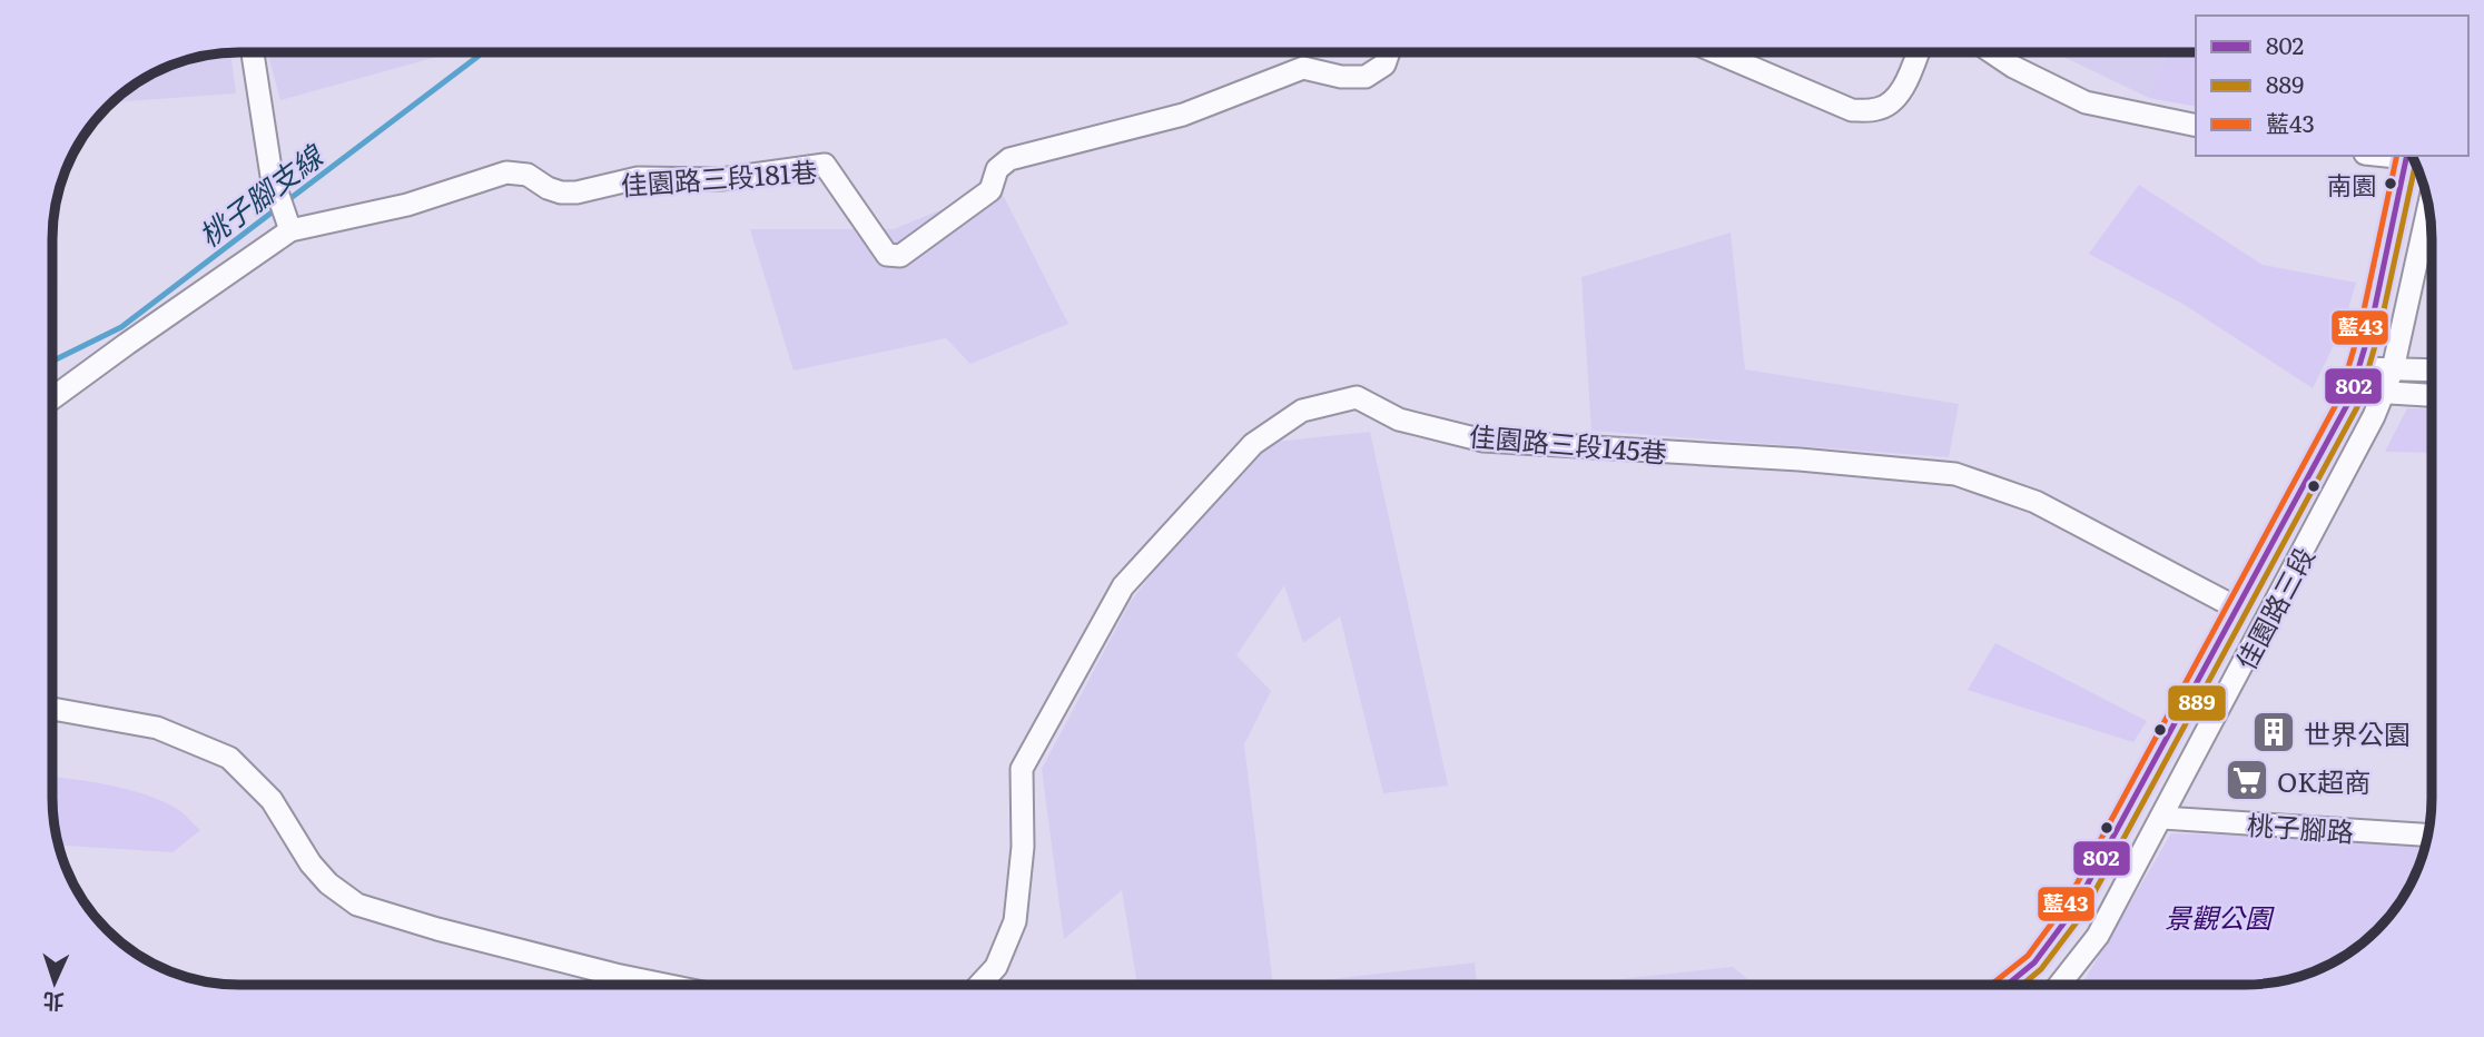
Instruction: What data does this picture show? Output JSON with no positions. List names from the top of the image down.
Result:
{
  "streets": {
    "street": [
      "佳園路三段181巷",
      "佳園路三段145巷",
      "佳園路三段",
      "桃子腳路"
    ]
  },
  "crossings": [
    ["佳園路三段145巷", "佳園路三段"],
    ["佳園路三段", "桃子腳路"]
  ],
  "water": ["桃子腳支線"],
  "parks": ["景觀公園"],
  "places": {
    "other": ["南園"],
    "building": ["世界公園"],
    "supermarket": ["OK超商"]
  },
  "lines": ["transit line 802", "transit line 藍43", "transit line 889"],
  "legend": ["802", "889", "藍43"],
  "north": "bottom"
}
